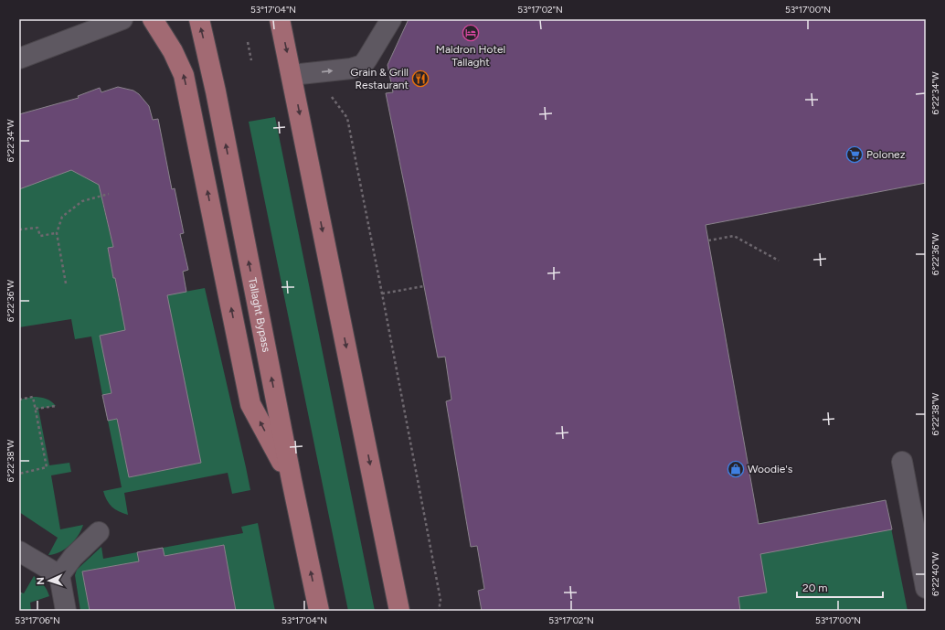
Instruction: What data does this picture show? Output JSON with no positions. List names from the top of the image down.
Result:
{
  "streets": {
    "main road": ["Tallaght Bypass"]
  },
  "places": {
    "hotel": ["Maldron Hotel Tallaght"],
    "restaurant": ["Grain & Grill Restaurant"],
    "supermarket": ["Polonez"],
    "shop": ["Woodie's"]
  },
  "scale_bar": "20 m",
  "north": "left",
  "coordinates": [
    "53°17'04\"N",
    "53°17'02\"N",
    "53°17'00\"N",
    "6°22'34\"W",
    "6°22'36\"W",
    "6°22'38\"W",
    "6°22'40\"W",
    "53°17'06\"N"
  ]
}
